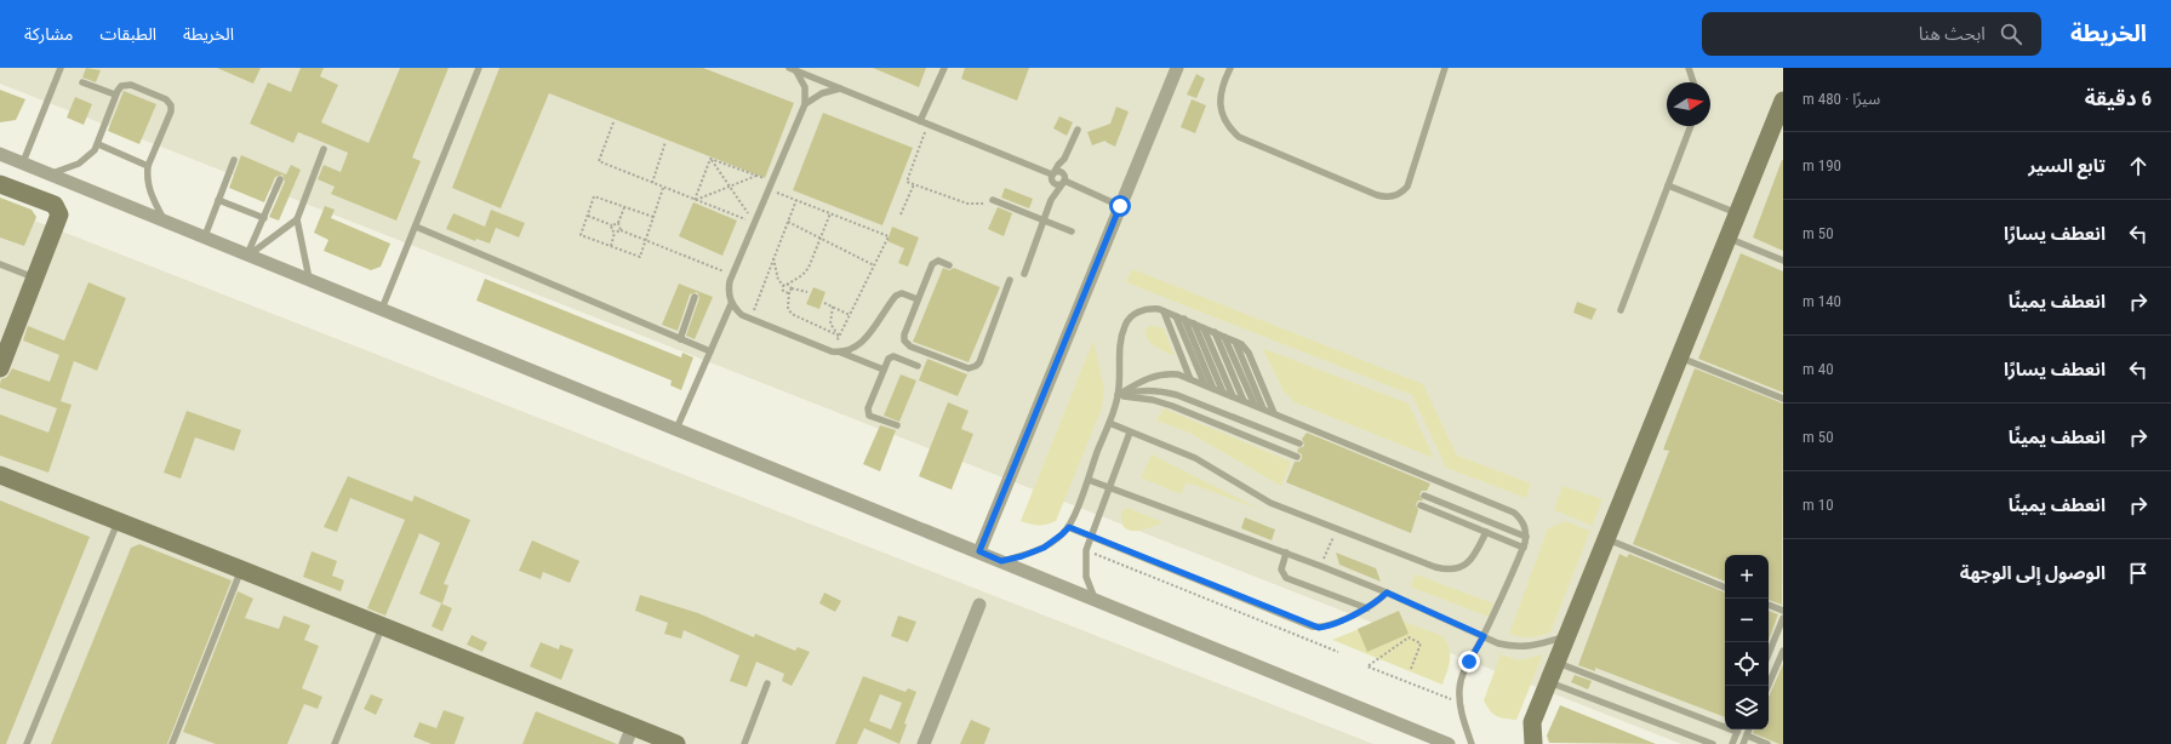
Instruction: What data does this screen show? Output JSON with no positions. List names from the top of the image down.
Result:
{
  "north": "right",
  "page": {
    "header": "الخريطة",
    "search": "ابحث هنا",
    "nav": ["الخريطة", "الطبقات", "مشاركة"],
    "heading": ["6 دقيقة", "سيرًا · 480 m"],
    "list": [
      ["تابع السير", "190 m"],
      ["انعطف يسارًا", "50 m"],
      ["انعطف يمينًا", "140 m"],
      ["انعطف يسارًا", "40 m"],
      ["انعطف يمينًا", "50 m"],
      ["انعطف يمينًا", "10 m"],
      "الوصول إلى الوجهة"
    ],
    "map_buttons": ["+", "−"]
  }
}
